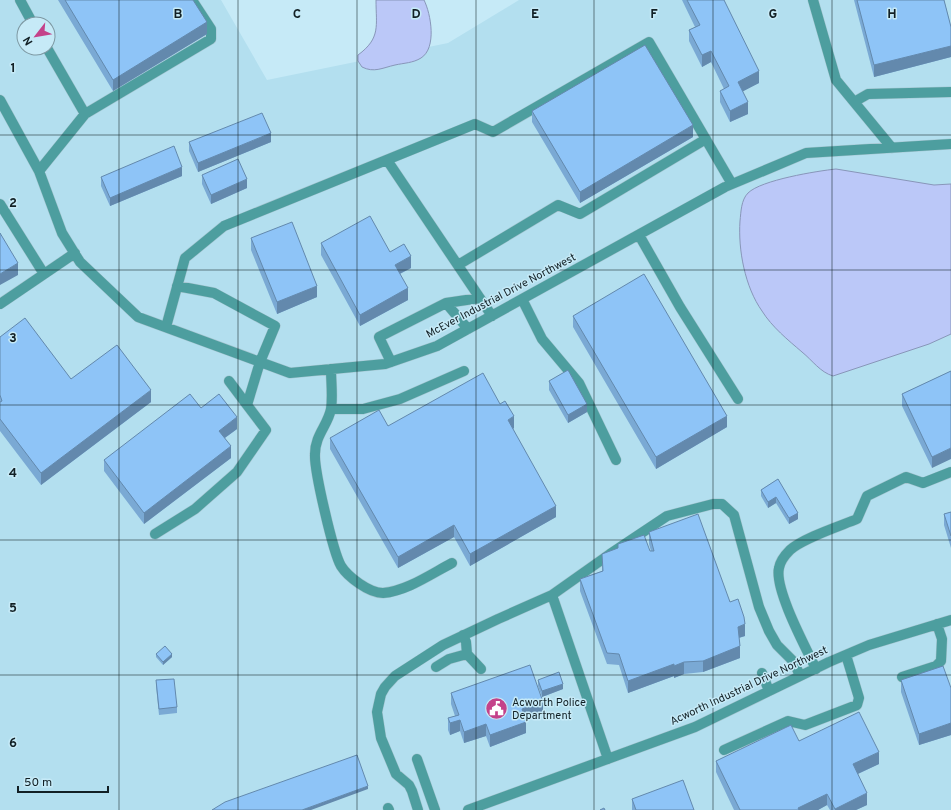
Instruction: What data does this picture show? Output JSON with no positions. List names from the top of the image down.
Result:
{
  "streets": {
    "street": ["McEver Industrial Drive Northwest", "Acworth Industrial Drive Northwest"]
  },
  "places": {
    "public building": ["Acworth Police Department"]
  },
  "scale_bar": "50 m",
  "north": "bottom left",
  "grid": {
    "columns": [
      "B",
      "C",
      "D",
      "E",
      "F",
      "G",
      "H"
    ],
    "rows": [
      "1",
      "2",
      "3",
      "4",
      "5",
      "6"
    ]
  }
}
